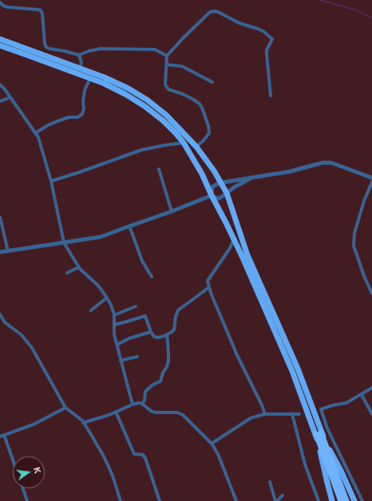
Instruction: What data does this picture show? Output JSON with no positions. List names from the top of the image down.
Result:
{
  "north": "right"
}
